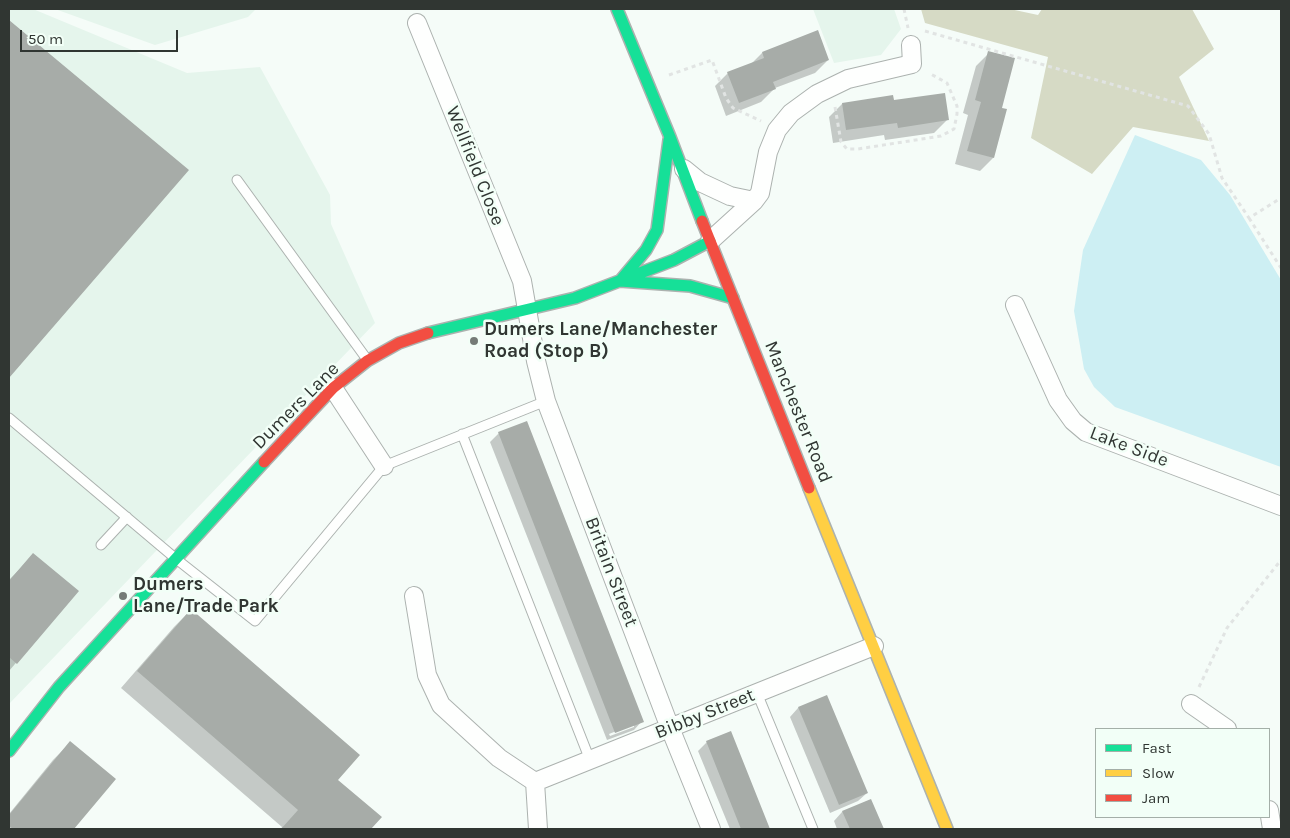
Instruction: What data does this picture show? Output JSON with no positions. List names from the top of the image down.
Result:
{
  "streets": {
    "main road": ["Dumers Lane", "Manchester Road"],
    "street": [
      "Wellfield Close",
      "Lake Side",
      "Britain Street",
      "Bibby Street"
    ]
  },
  "crossings": [
    ["Wellfield Close", "Dumers Lane"],
    ["Wellfield Close", "Britain Street"],
    ["Dumers Lane", "Manchester Road"],
    ["Dumers Lane", "Britain Street"],
    ["Manchester Road", "Bibby Street"],
    ["Britain Street", "Bibby Street"]
  ],
  "places": ["Dumers Lane/Manchester Road (Stop B)", "Dumers Lane/Trade Park"],
  "legend": ["Fast", "Slow", "Jam"],
  "scale_bar": "50 m"
}
